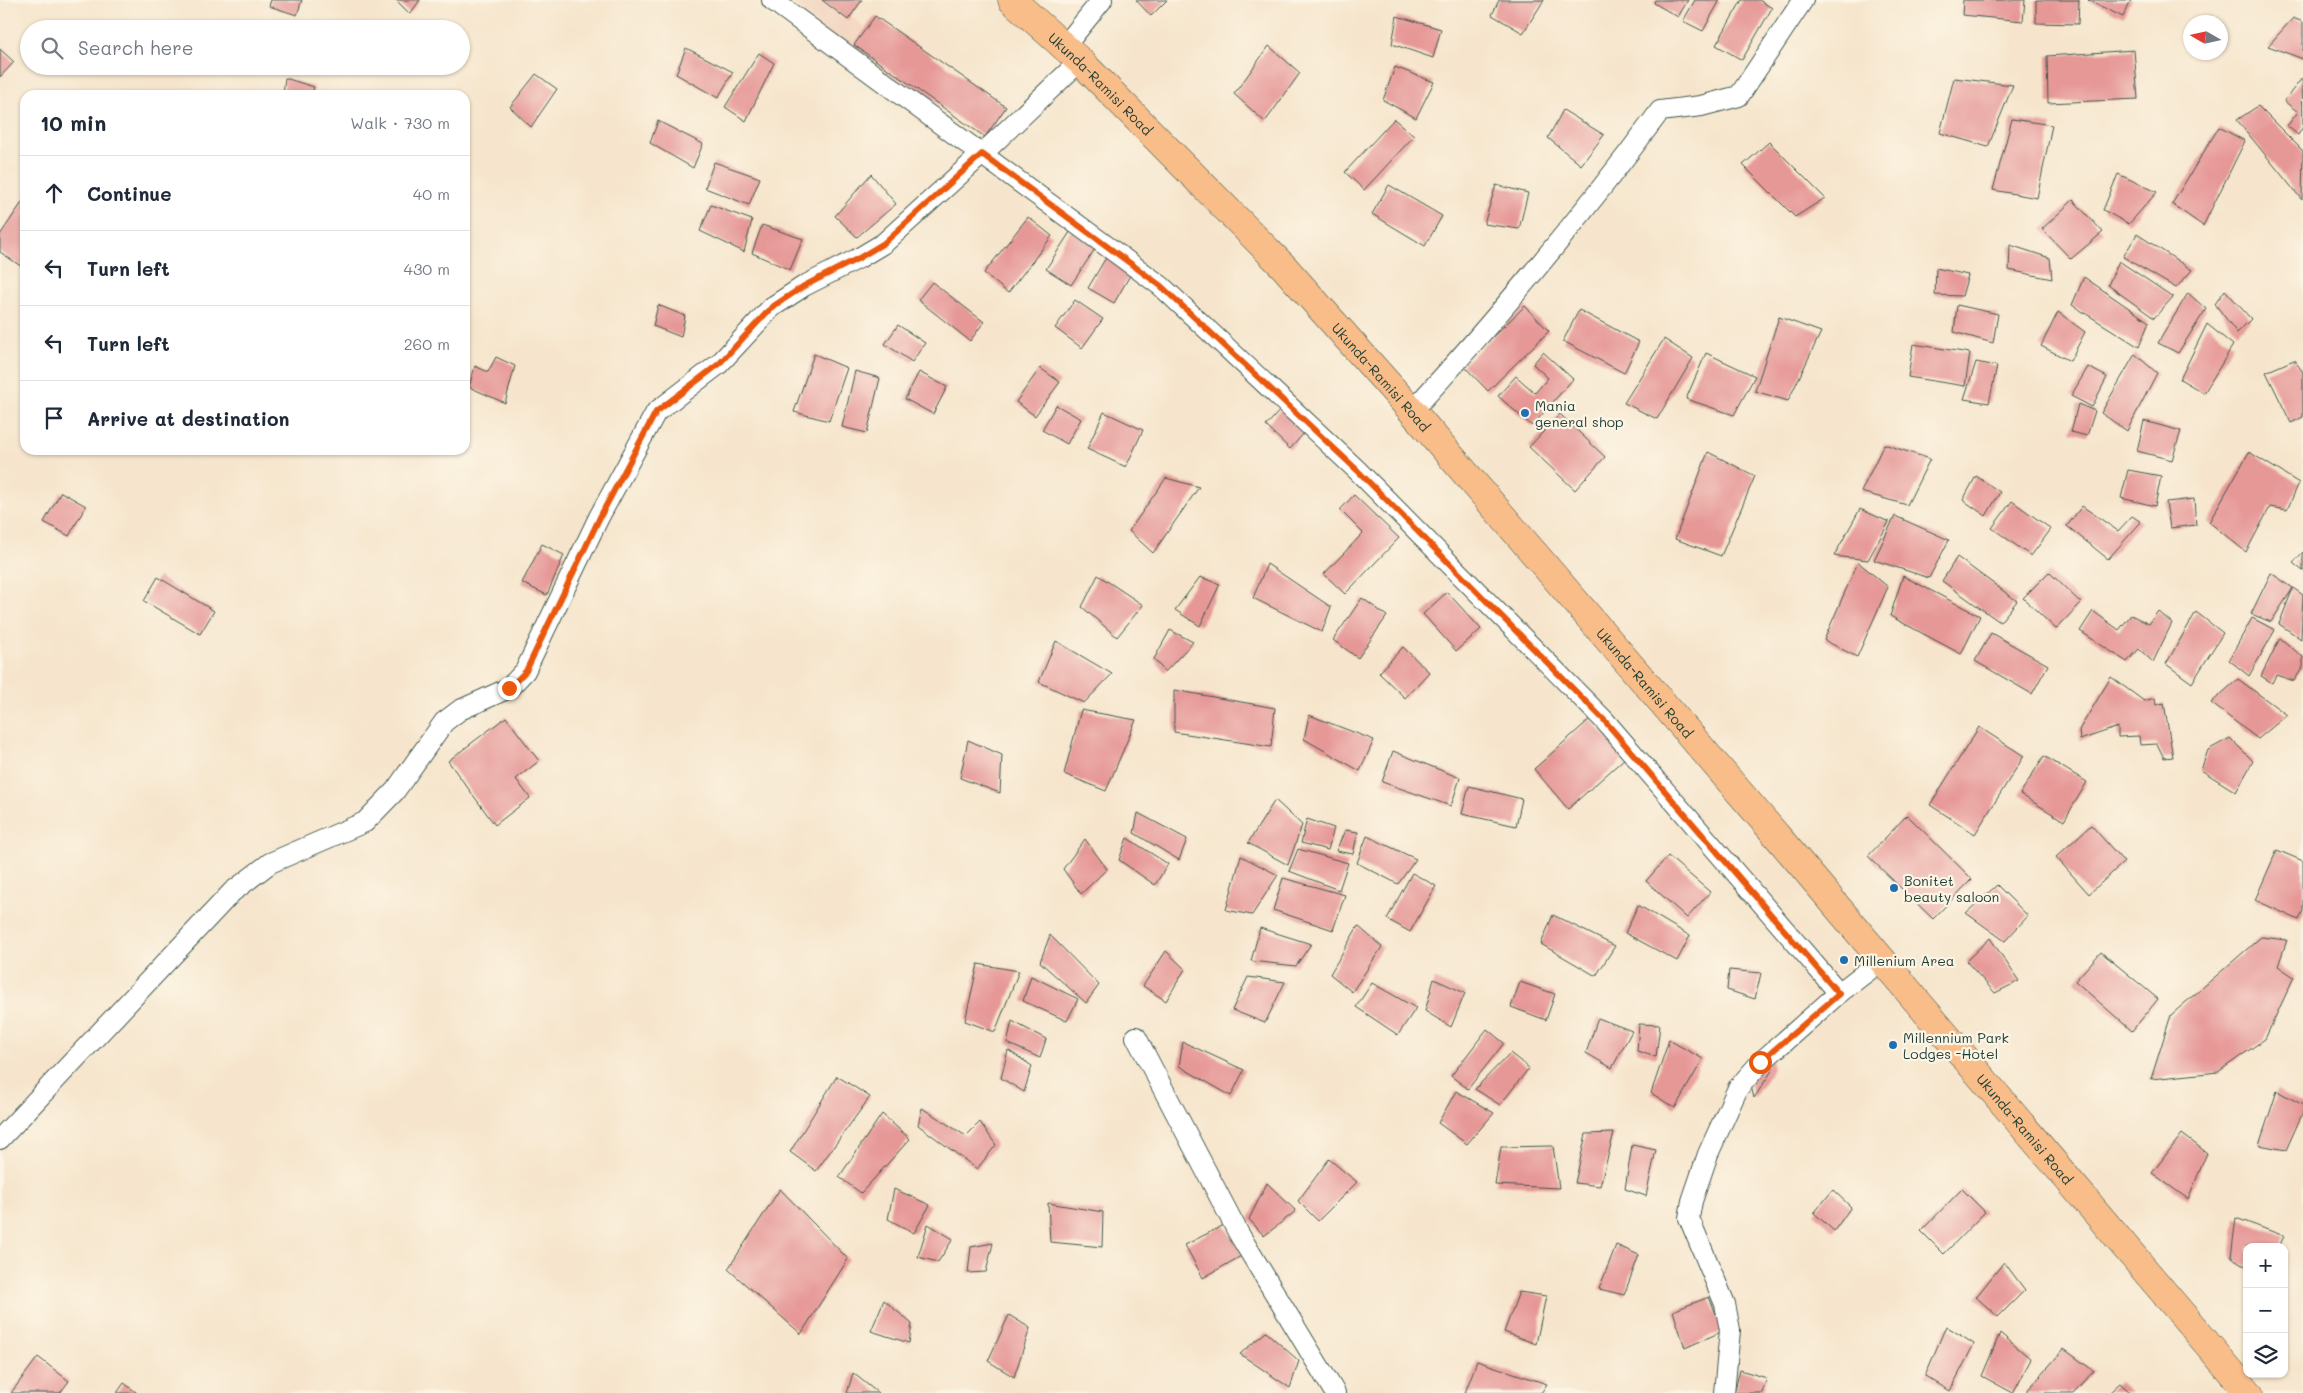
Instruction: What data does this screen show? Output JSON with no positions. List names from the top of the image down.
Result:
{
  "streets": {
    "highway": ["Ukunda-Ramisi Road"]
  },
  "places": [
    "Mania general shop",
    "Bonitet beauty saloon",
    "Millenium Area",
    "Millennium Park Lodges -Hotel"
  ],
  "north": "left",
  "page": {
    "search": "Search here",
    "heading": ["10 min", "Walk · 730 m"],
    "list": [
      ["Continue", "40 m"],
      ["Turn left", "430 m"],
      ["Turn left", "260 m"],
      "Arrive at destination"
    ],
    "map_buttons": ["+", "−"]
  }
}
